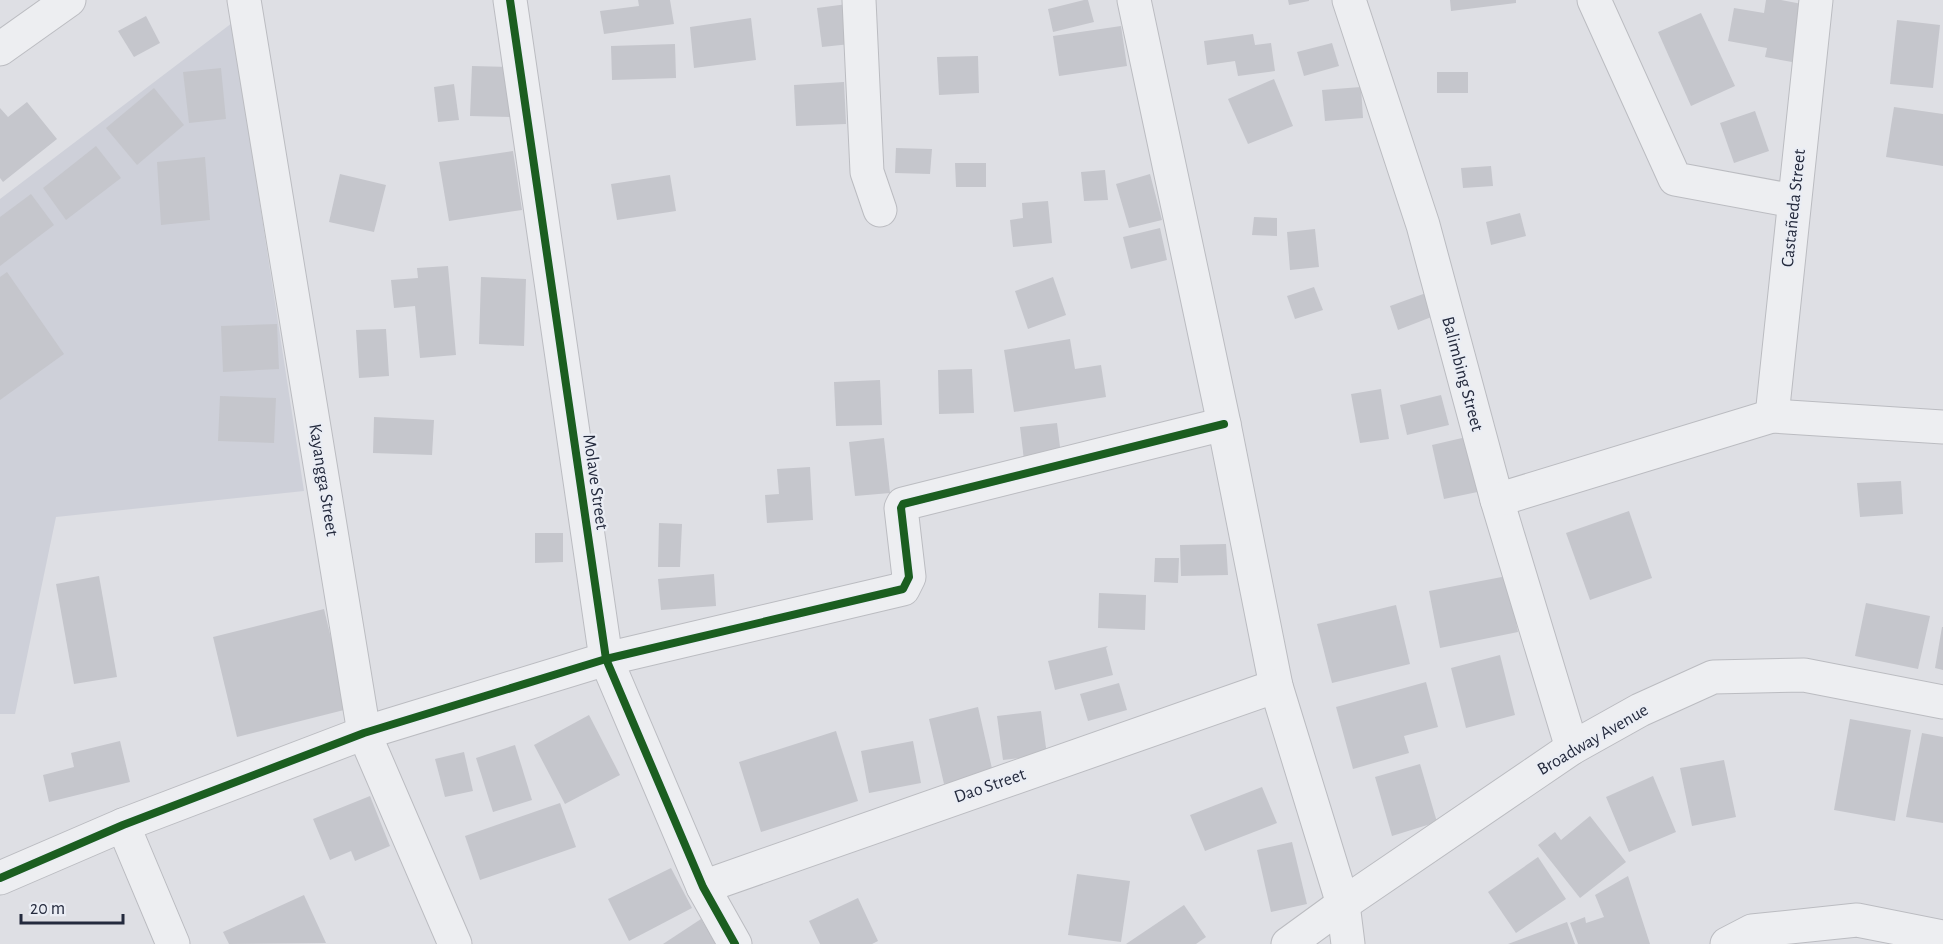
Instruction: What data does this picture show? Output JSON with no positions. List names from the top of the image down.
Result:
{
  "streets": {
    "street": [
      "Castañeda Street",
      "Balimbing Street",
      "Kayangga Street",
      "Molave Street",
      "Broadway Avenue",
      "Dao Street"
    ]
  },
  "crossings": [
    ["Balimbing Street", "Broadway Avenue"],
    ["Molave Street", "Dao Street"]
  ],
  "scale_bar": "20 m"
}
